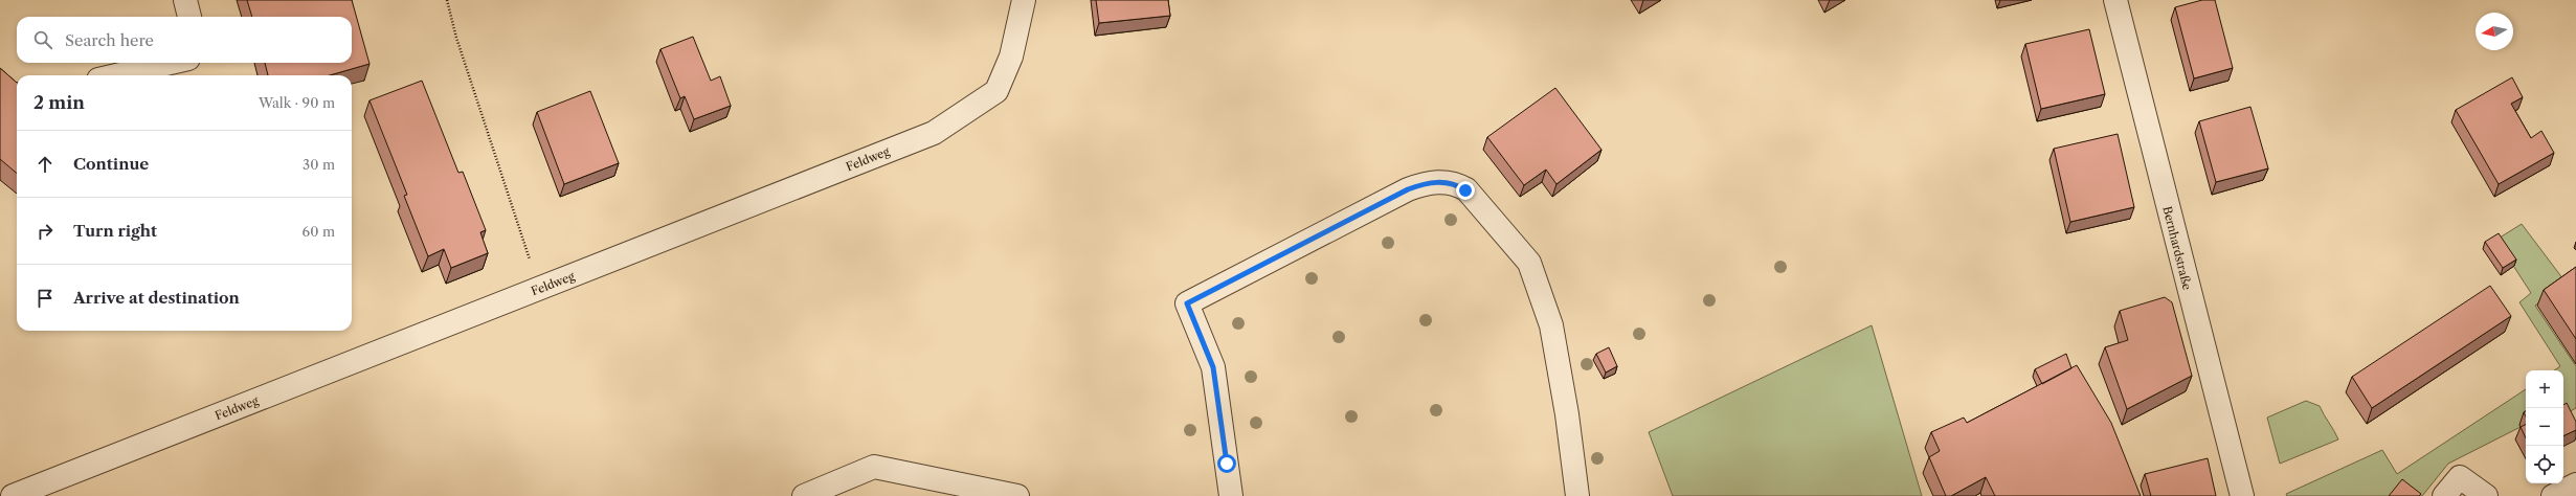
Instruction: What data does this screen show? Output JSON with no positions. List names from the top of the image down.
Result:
{
  "streets": {
    "street": ["Feldweg", "Bernhardstraße"]
  },
  "north": "left",
  "page": {
    "search": "Search here",
    "heading": ["2 min", "Walk · 90 m"],
    "list": [
      ["Continue", "30 m"],
      ["Turn right", "60 m"],
      "Arrive at destination"
    ],
    "map_buttons": ["+", "−"]
  }
}
